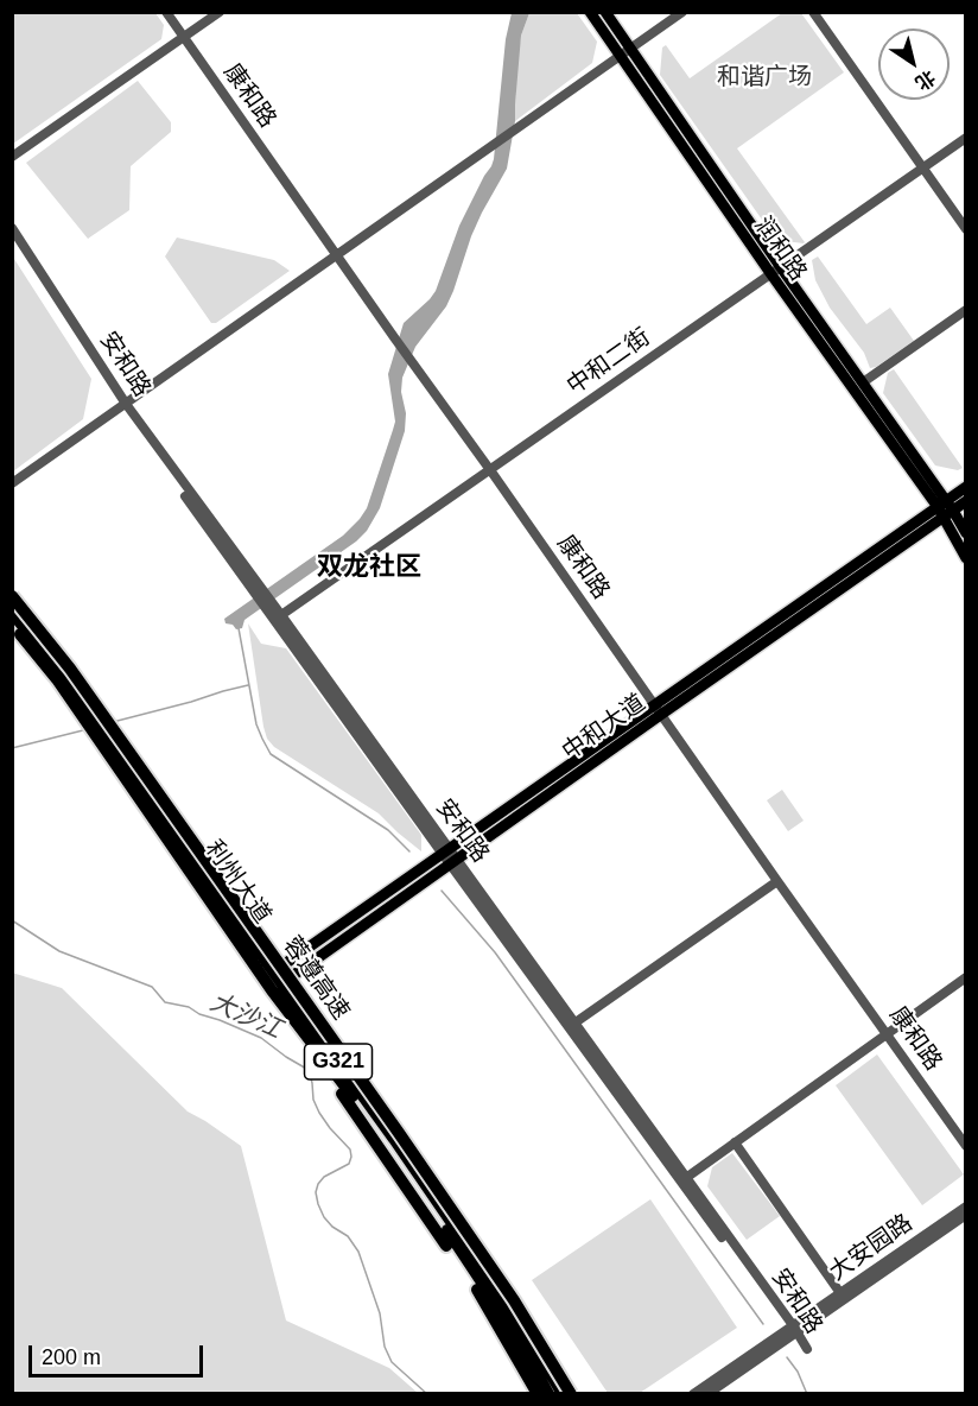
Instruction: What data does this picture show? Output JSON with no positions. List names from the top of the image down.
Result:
{
  "streets": {
    "highway": ["利州大道", "蓉遵高速", "G321"],
    "main road": ["润和路", "中和大道"],
    "street": [
      "康和路",
      "中和二街",
      "安和路",
      "大安园路"
    ]
  },
  "crossings": [
    ["康和路", "中和二街"],
    ["康和路", "中和大道"],
    ["润和路", "中和二街"],
    ["润和路", "中和大道"],
    ["中和二街", "安和路"],
    ["安和路", "中和大道"],
    ["安和路", "大安园路"],
    ["中和大道", "利州大道"]
  ],
  "districts": ["双龙社区"],
  "water": ["大沙江"],
  "parks": ["和谐广场"],
  "scale_bar": "200 m",
  "north": "bottom right"
}
